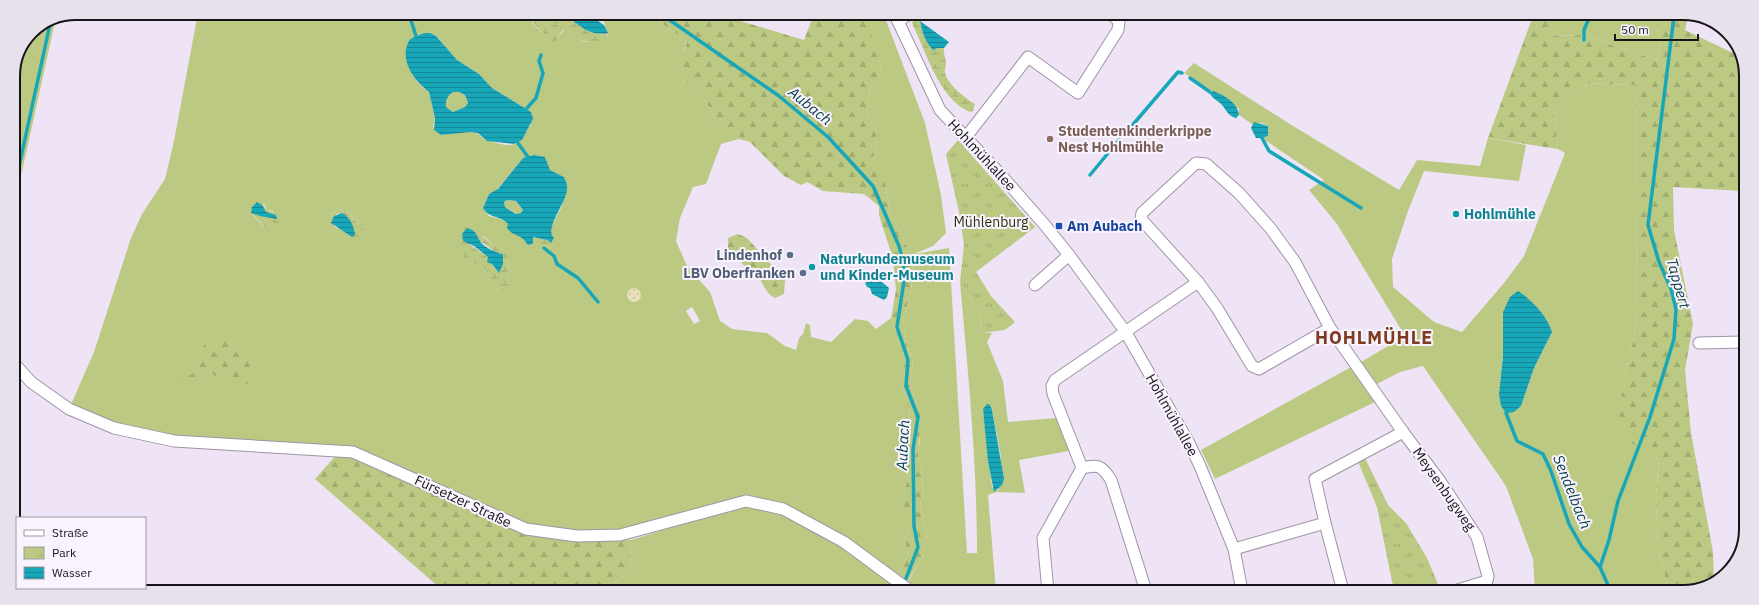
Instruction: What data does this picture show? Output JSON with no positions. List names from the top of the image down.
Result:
{
  "streets": {
    "street": ["Hohlmühlallee", "Meysenbugweg", "Fürsetzer Straße"]
  },
  "districts": ["HOHLMÜHLE"],
  "water": ["Aubach", "Tappert", "Sendelbach"],
  "parks": ["Mühlenburg"],
  "places": {
    "other": [
      "Studentenkinderkrippe Nest Hohlmühle",
      "Hohlmühle",
      "Lindenhof",
      "Naturkundemuseum und Kinder-Museum",
      "LBV Oberfranken"
    ],
    "transit": ["Am Aubach"]
  },
  "legend": ["Straße", "Park", "Wasser"],
  "scale_bar": "50 m"
}
